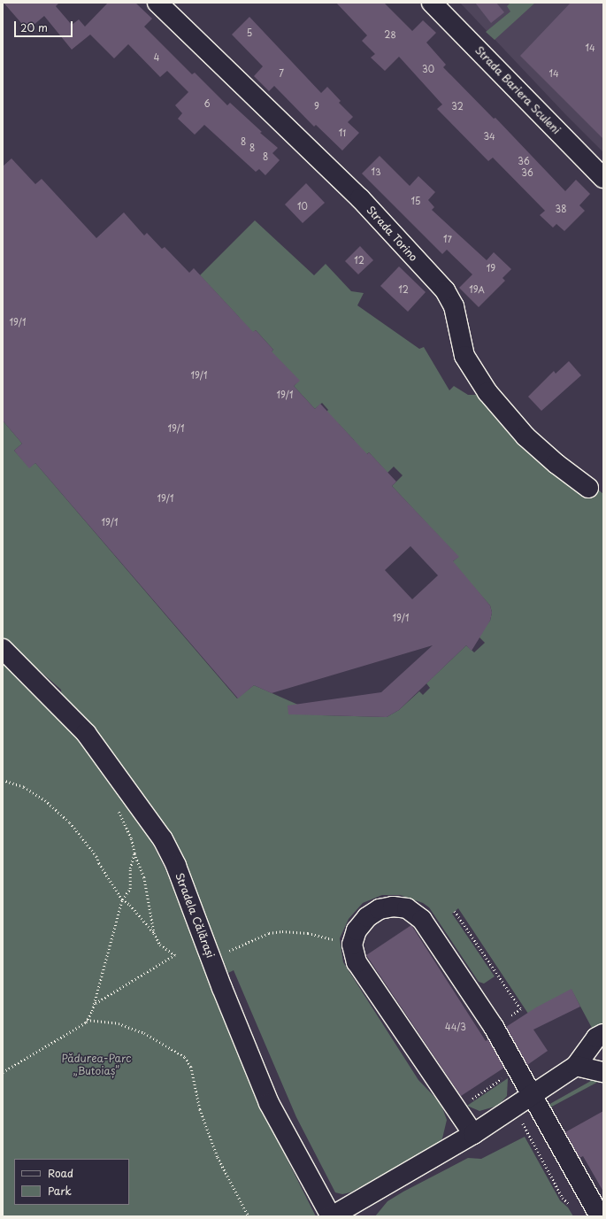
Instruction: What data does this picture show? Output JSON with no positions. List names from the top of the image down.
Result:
{
  "streets": {
    "street": ["Strada Bariera Sculeni", "Strada Torino", "Stradela Călărași"]
  },
  "parks": ["Pădurea-Parc „Butoiaș”"],
  "house_numbers": [
    "5",
    "28",
    "14",
    "4",
    "30",
    "7",
    "14",
    "6",
    "9",
    "32",
    "11",
    "34",
    "8",
    "8",
    "8",
    "36",
    "13",
    "36",
    "15",
    "10",
    "38",
    "17",
    "12",
    "19",
    "12",
    "19A",
    "19/1",
    "19/1",
    "19/1",
    "19/1",
    "19/1",
    "19/1",
    "19/1",
    "44/3"
  ],
  "legend": ["Road", "Park"],
  "scale_bar": "20 m"
}
